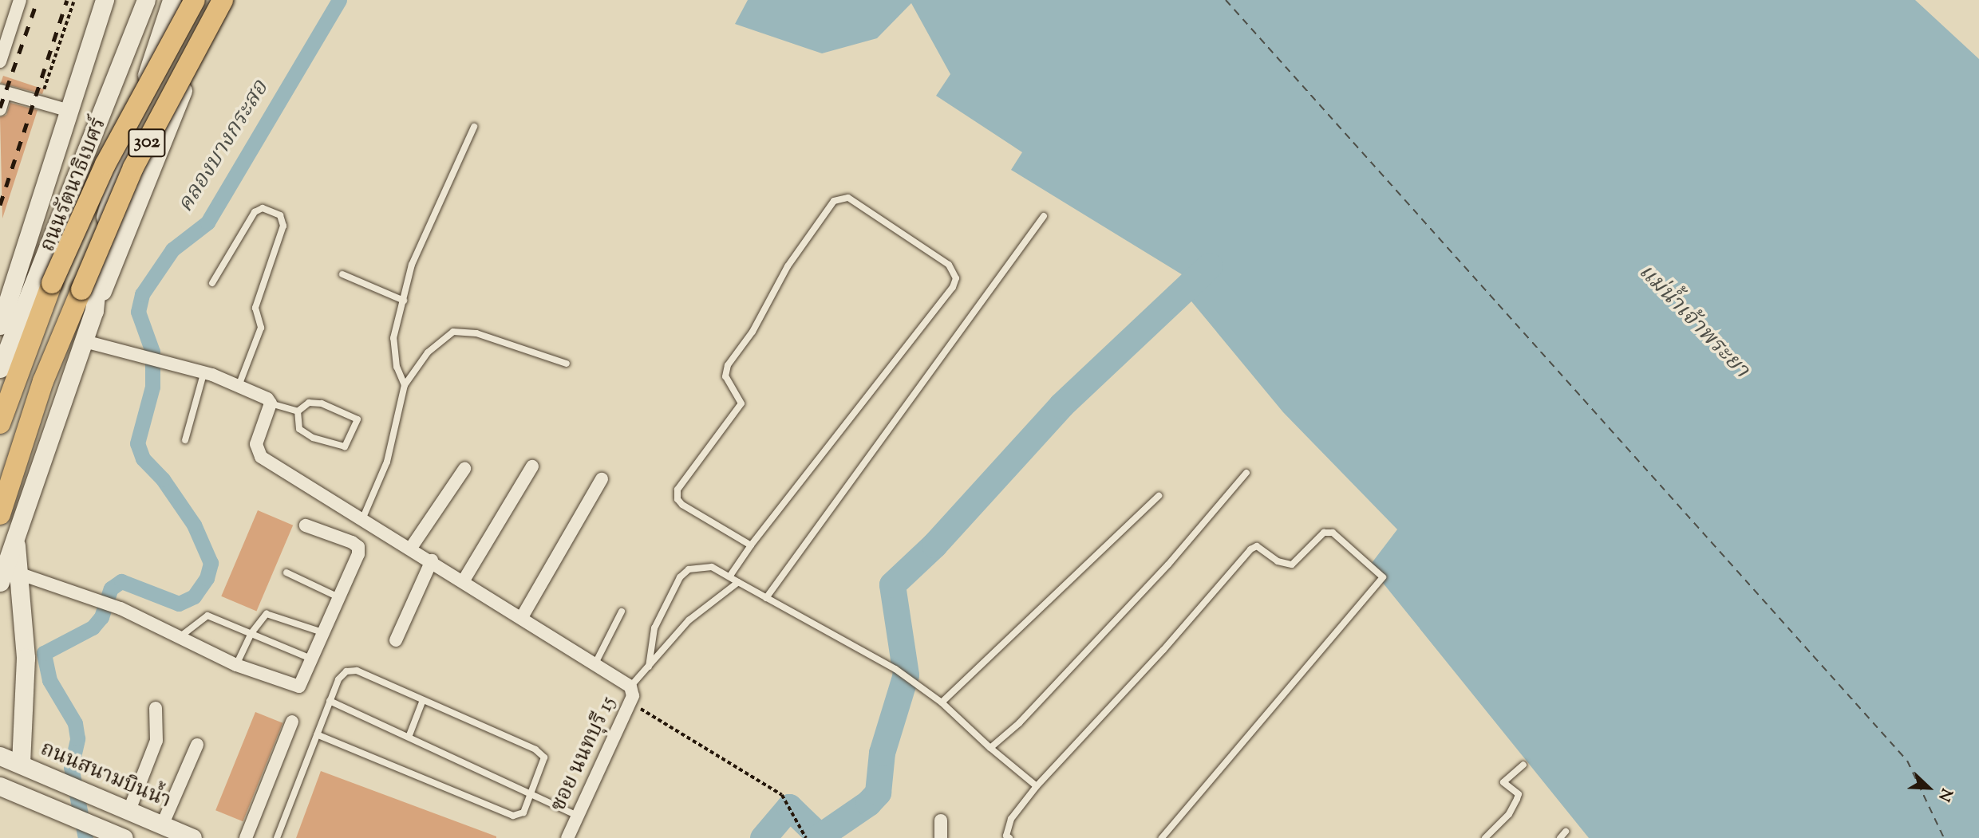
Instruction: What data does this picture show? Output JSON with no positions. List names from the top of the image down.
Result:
{
  "streets": {
    "main road": ["302", "ถนนรัตนาธิเบศร์", "ถนนสนามบินน้ำ"],
    "street": ["ซอย นนทบุรี 15"]
  },
  "water": ["คลองบางกระสอ", "แม่น้ำเจ้าพระยา"],
  "north": "bottom right"
}
